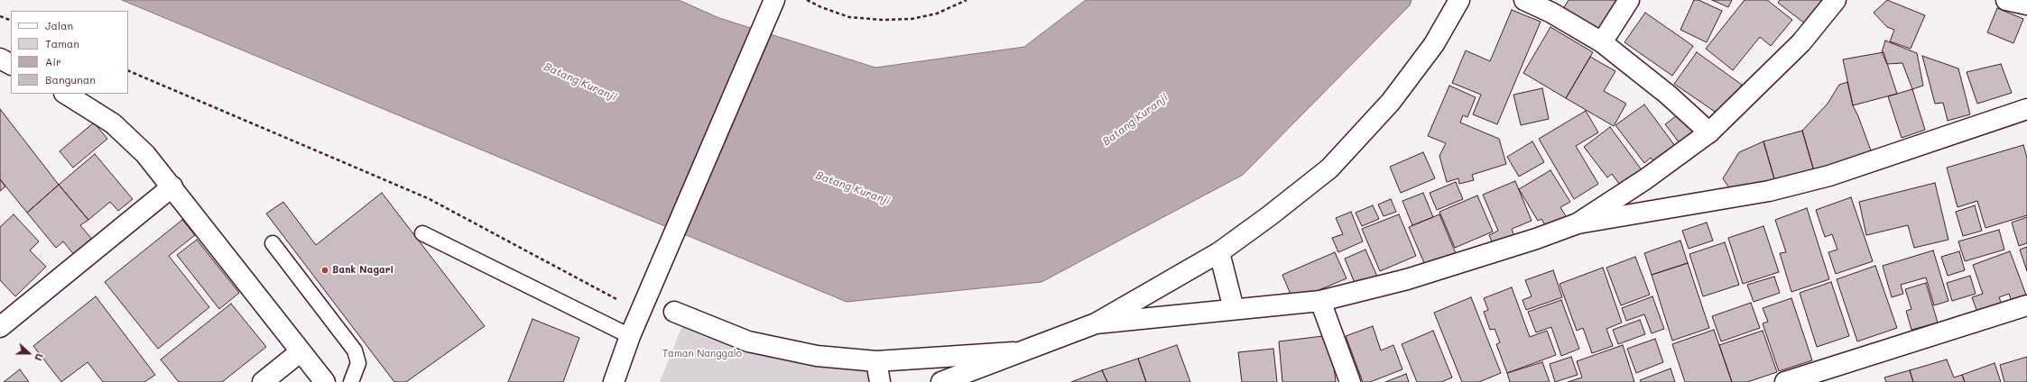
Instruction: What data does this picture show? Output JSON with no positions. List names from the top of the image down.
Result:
{
  "water": ["Batang Kuranji"],
  "parks": ["Taman Nanggalo"],
  "places": ["Bank Nagari"],
  "legend": [
    "Jalan",
    "Taman",
    "Air",
    "Bangunan"
  ],
  "north": "right"
}
